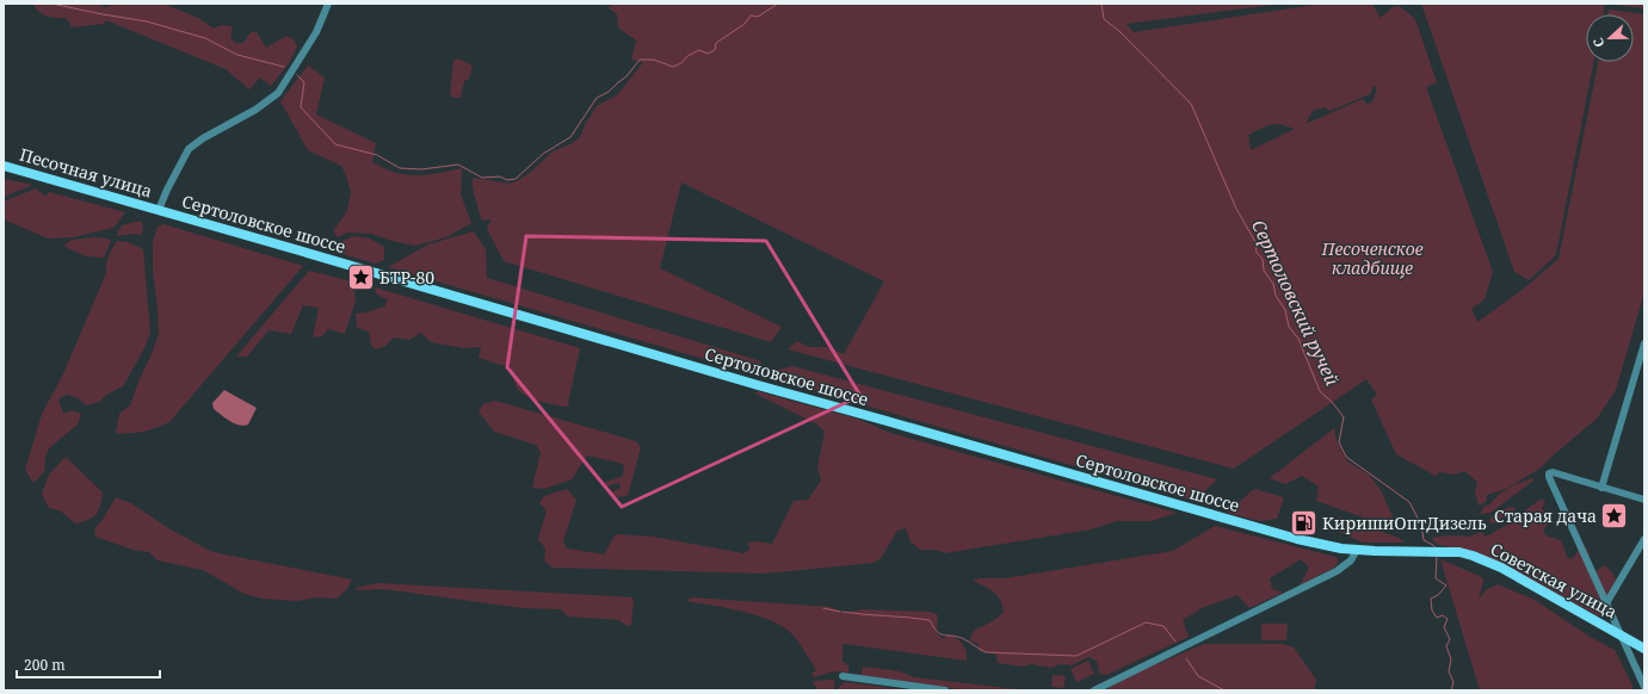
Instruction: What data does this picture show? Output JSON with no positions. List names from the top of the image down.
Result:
{
  "streets": {
    "main road": ["Песочная улица", "Сертоловское шоссе", "Советская улица"]
  },
  "crossings": [
    ["Песочная улица", "Сертоловское шоссе"],
    ["Сертоловское шоссе", "Советская улица"]
  ],
  "water": ["Сертоловский ручей"],
  "parks": ["Песоченское кладбище"],
  "places": {
    "place": ["БТР-80", "Старая дача"],
    "fuel station": ["КиришиОптДизель"]
  },
  "scale_bar": "200 m",
  "north": "left"
}
